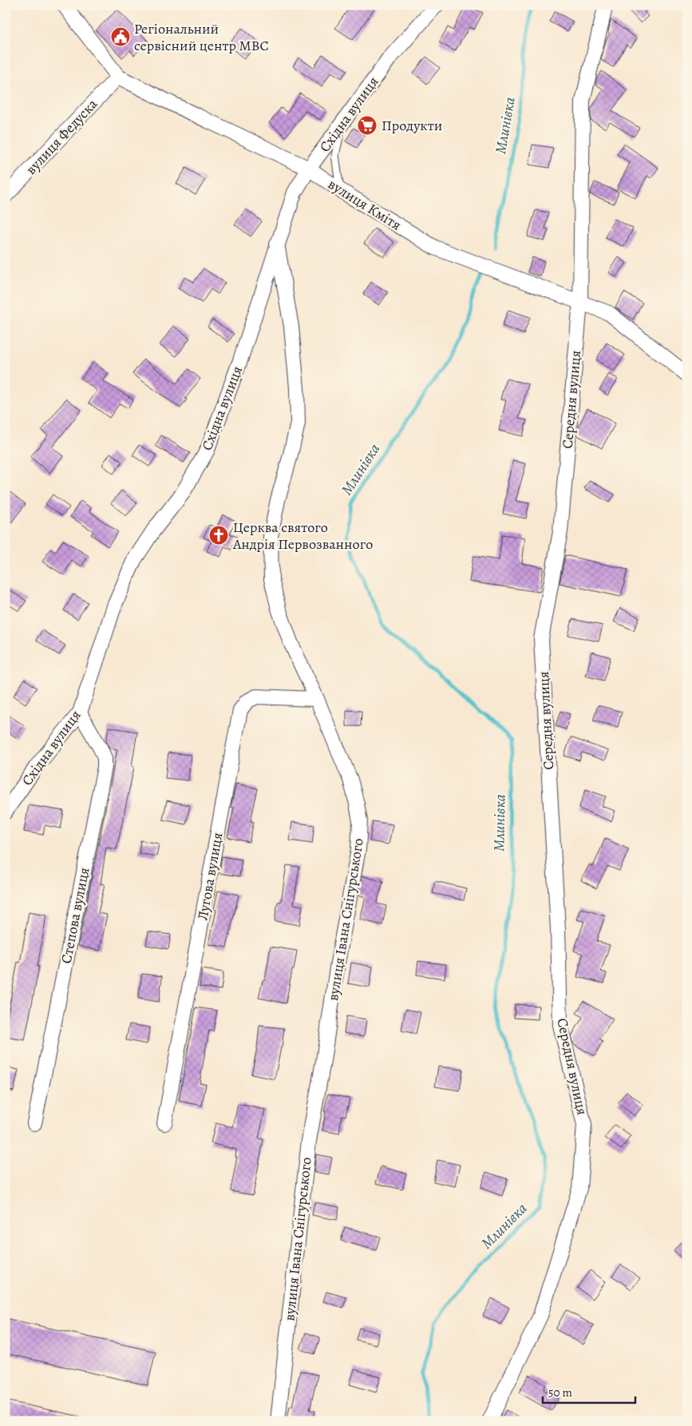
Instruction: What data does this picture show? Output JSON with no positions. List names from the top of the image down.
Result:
{
  "streets": {
    "street": [
      "Східна вулиця",
      "вулиця Федуска",
      "вулиця Кмітя",
      "Середня вулиця",
      "Лугова вулиця",
      "Степова вулиця",
      "вулиця Івана Снігурського"
    ]
  },
  "crossings": [
    ["Східна вулиця", "вулиця Кмітя"],
    ["Східна вулиця", "Степова вулиця"],
    ["Східна вулиця", "вулиця Івана Снігурського"],
    ["вулиця Федуска", "вулиця Кмітя"],
    ["вулиця Кмітя", "Середня вулиця"],
    ["Лугова вулиця", "вулиця Івана Снігурського"]
  ],
  "water": ["Млинівка"],
  "places": {
    "public building": ["Регіональний сервісний центр МВС"],
    "supermarket": ["Продукти"],
    "church": ["Церква святого Андрія Первозванного"]
  },
  "scale_bar": "50 m"
}
